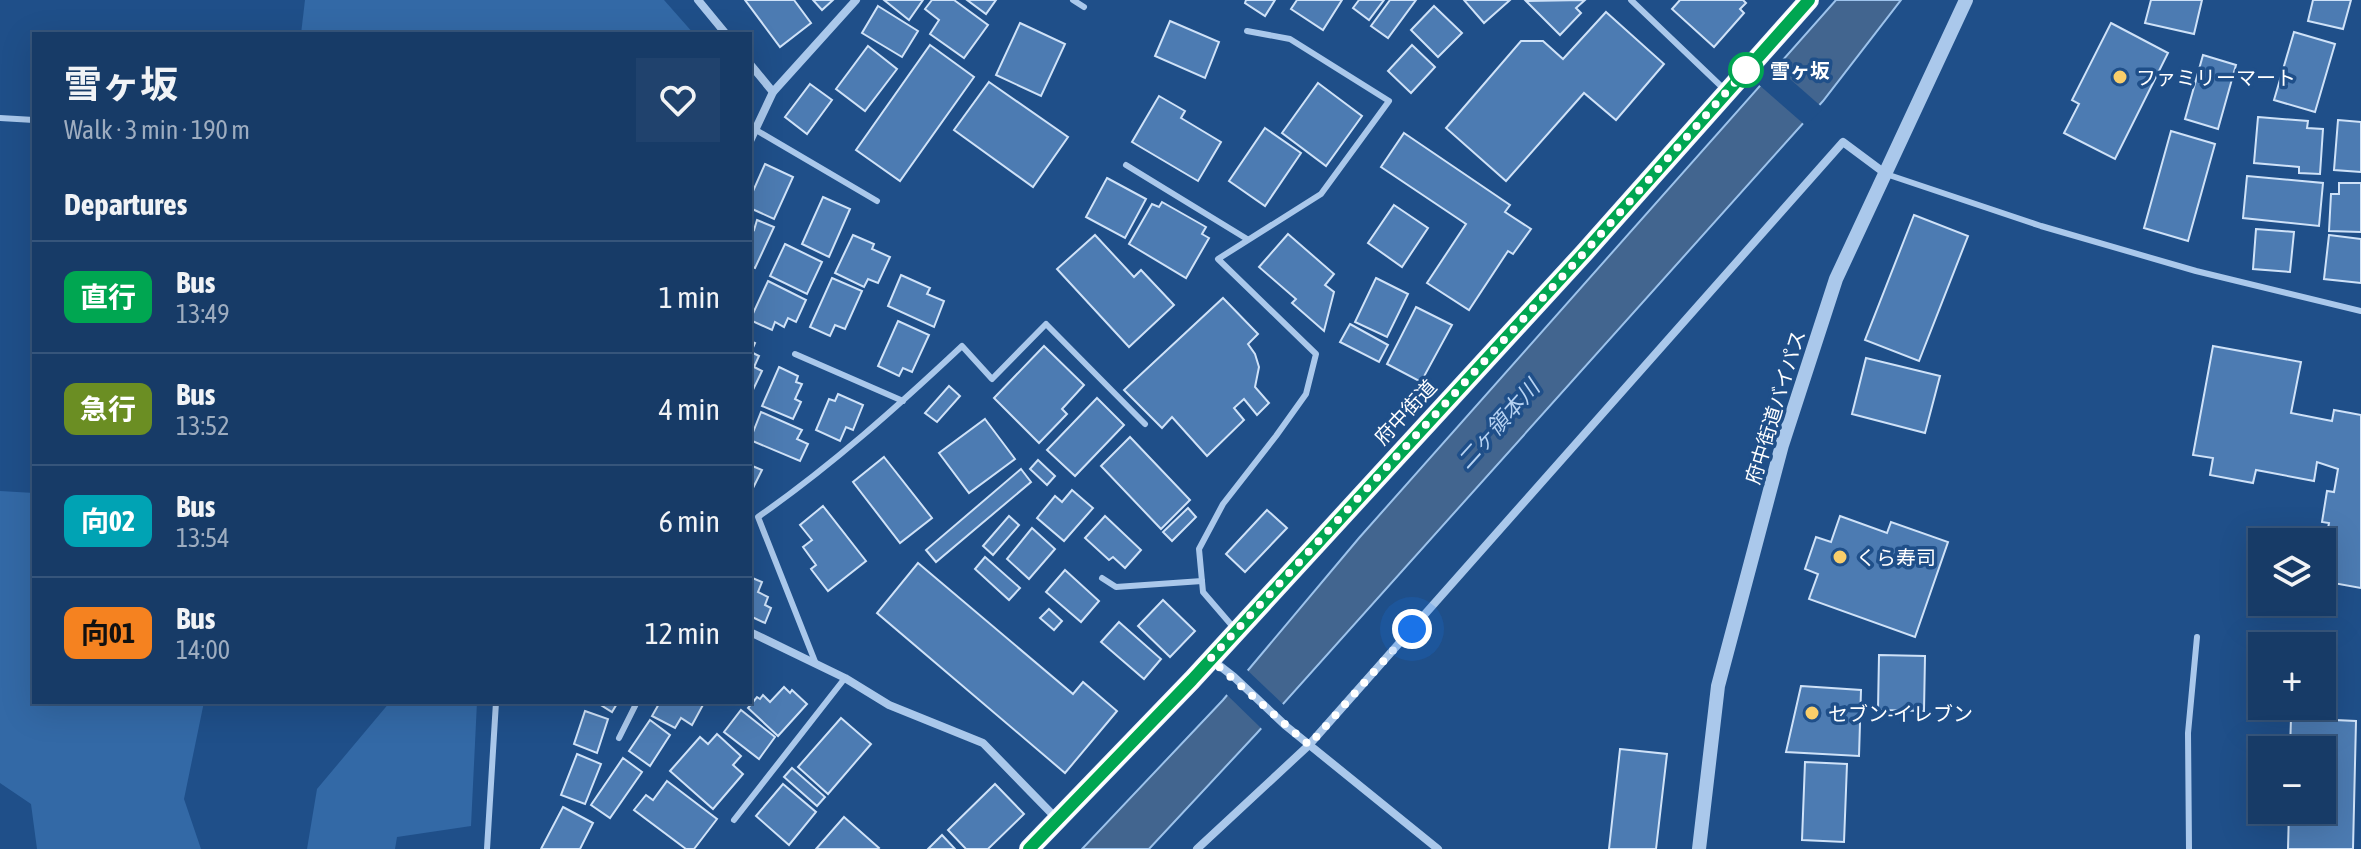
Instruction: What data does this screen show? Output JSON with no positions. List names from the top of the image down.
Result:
{
  "streets": {
    "main road": ["府中街道"],
    "street": ["府中街道バイパス"]
  },
  "water": ["二ヶ領本川"],
  "places": [
    "雪ヶ坂",
    "ファミリーマート",
    "くら寿司",
    "セブン-イレブン"
  ],
  "lines": ["bus line 直行"],
  "page": {
    "heading": [
      ["雪ヶ坂", "Walk · 3 min · 190 m"],
      "Departures"
    ],
    "list": [
      {
        "mark": "直行",
        "name": "Bus",
        "note": "13:49",
        "value": "1 min"
      },
      {
        "mark": "急行",
        "name": "Bus",
        "note": "13:52",
        "value": "4 min"
      },
      {
        "mark": "向02",
        "name": "Bus",
        "note": "13:54",
        "value": "6 min"
      },
      {
        "mark": "向01",
        "name": "Bus",
        "note": "14:00",
        "value": "12 min"
      }
    ],
    "map_buttons": ["+", "−"]
  }
}
